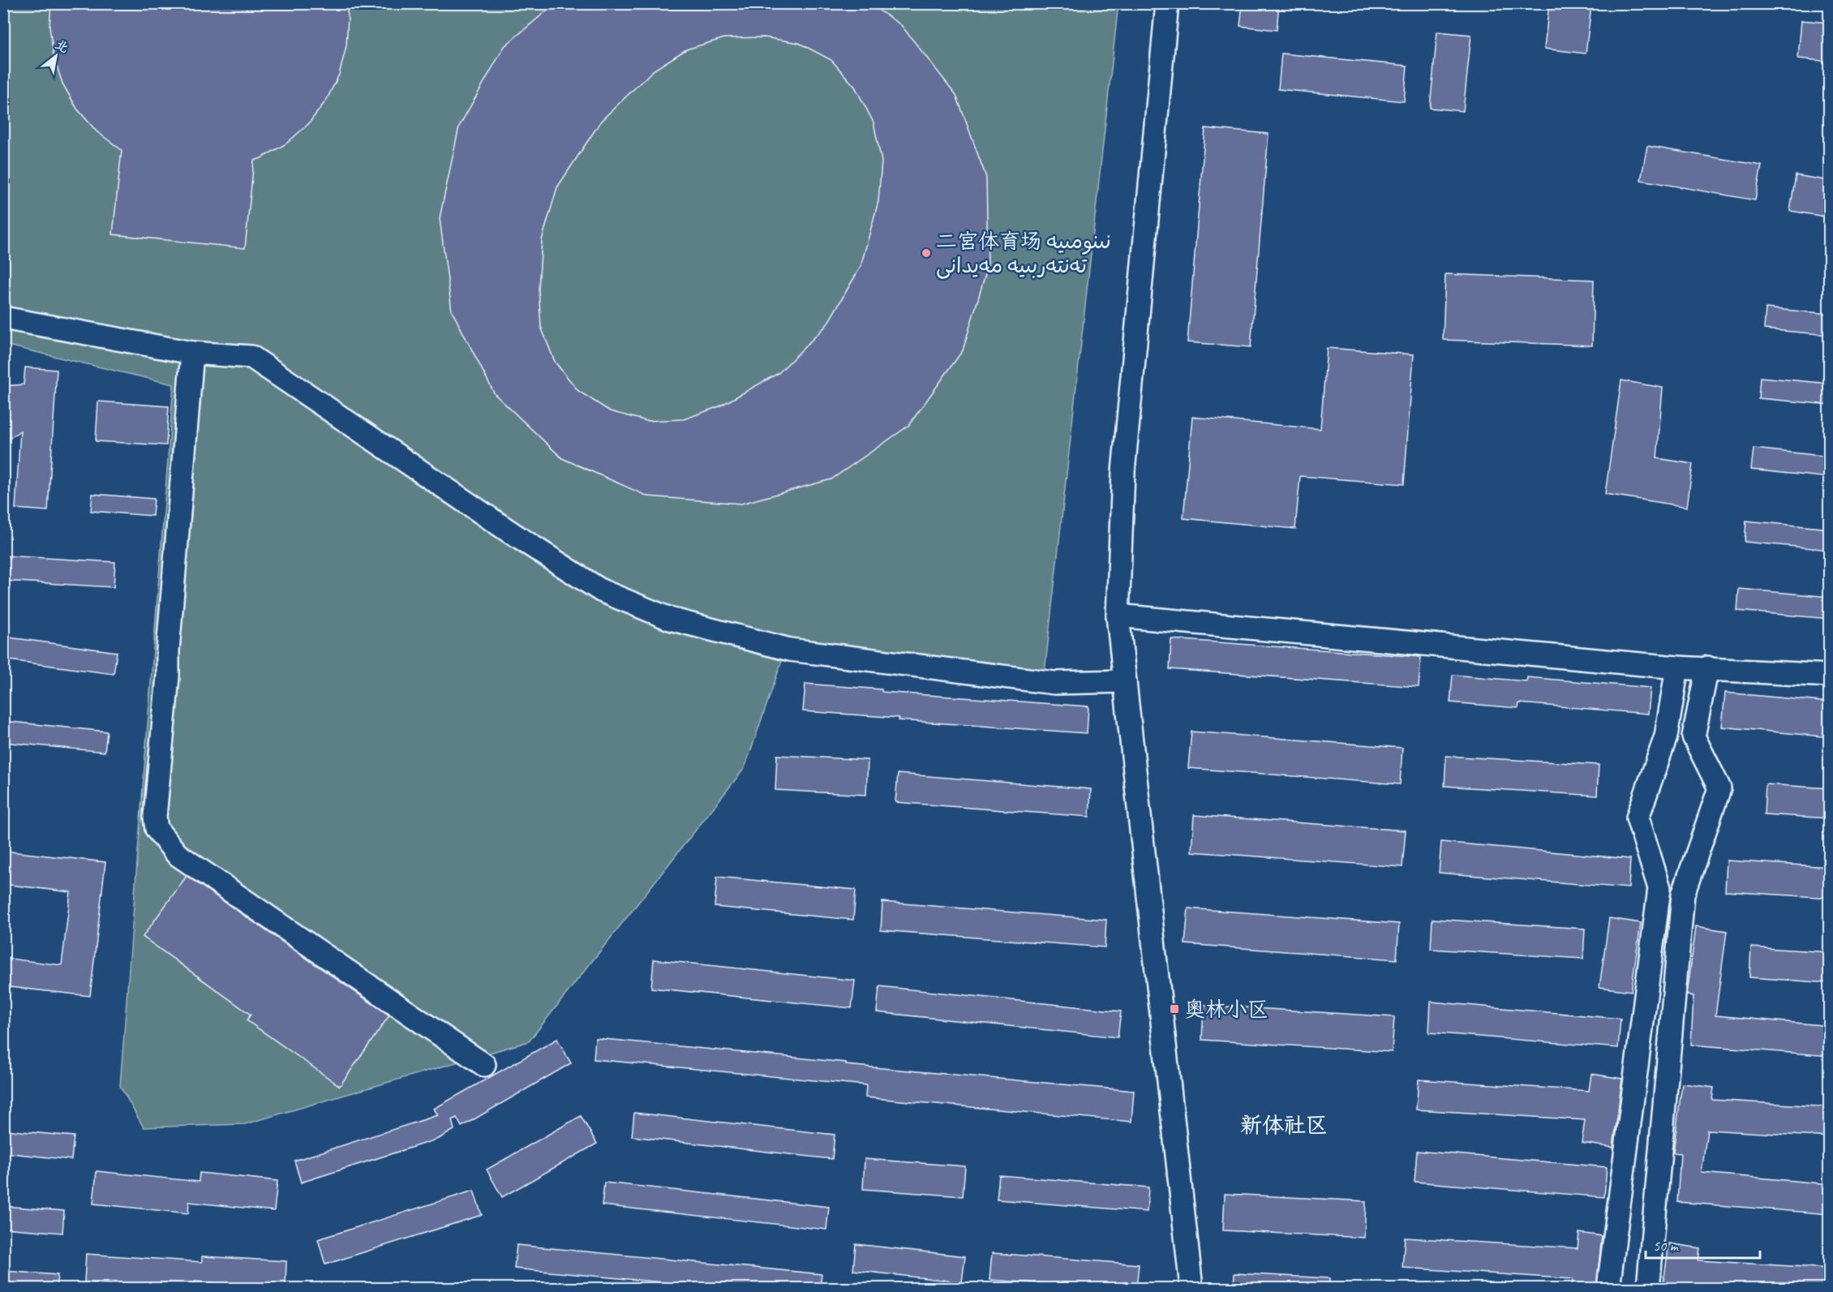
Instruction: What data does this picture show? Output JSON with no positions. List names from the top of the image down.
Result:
{
  "districts": ["新体社区"],
  "places": {
    "other": ["二宫体育场 نىنومىيە تەنتەربىيە مەيدانى"],
    "transit": ["奥林小区"]
  },
  "scale_bar": "50 m",
  "north": "top right"
}
